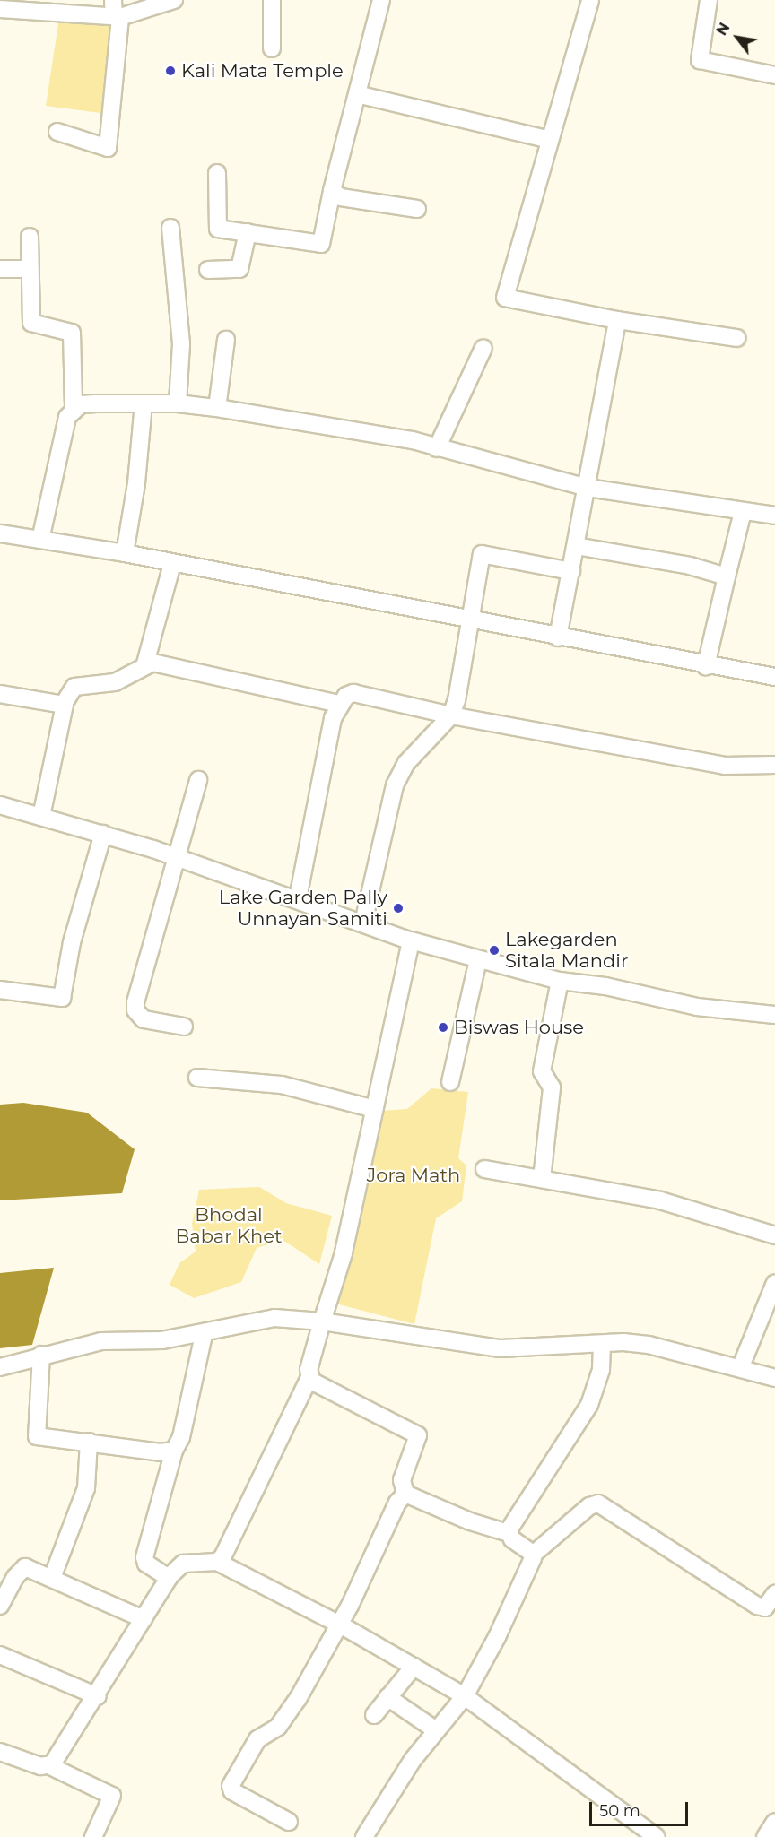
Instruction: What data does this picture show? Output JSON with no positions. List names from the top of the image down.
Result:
{
  "parks": ["Jora Math", "Bhodal Babar Khet"],
  "places": [
    "Kali Mata Temple",
    "Lake Garden Pally Unnayan Samiti",
    "Lakegarden Sitala Mandir",
    "Biswas House"
  ],
  "scale_bar": "50 m",
  "north": "top left"
}
